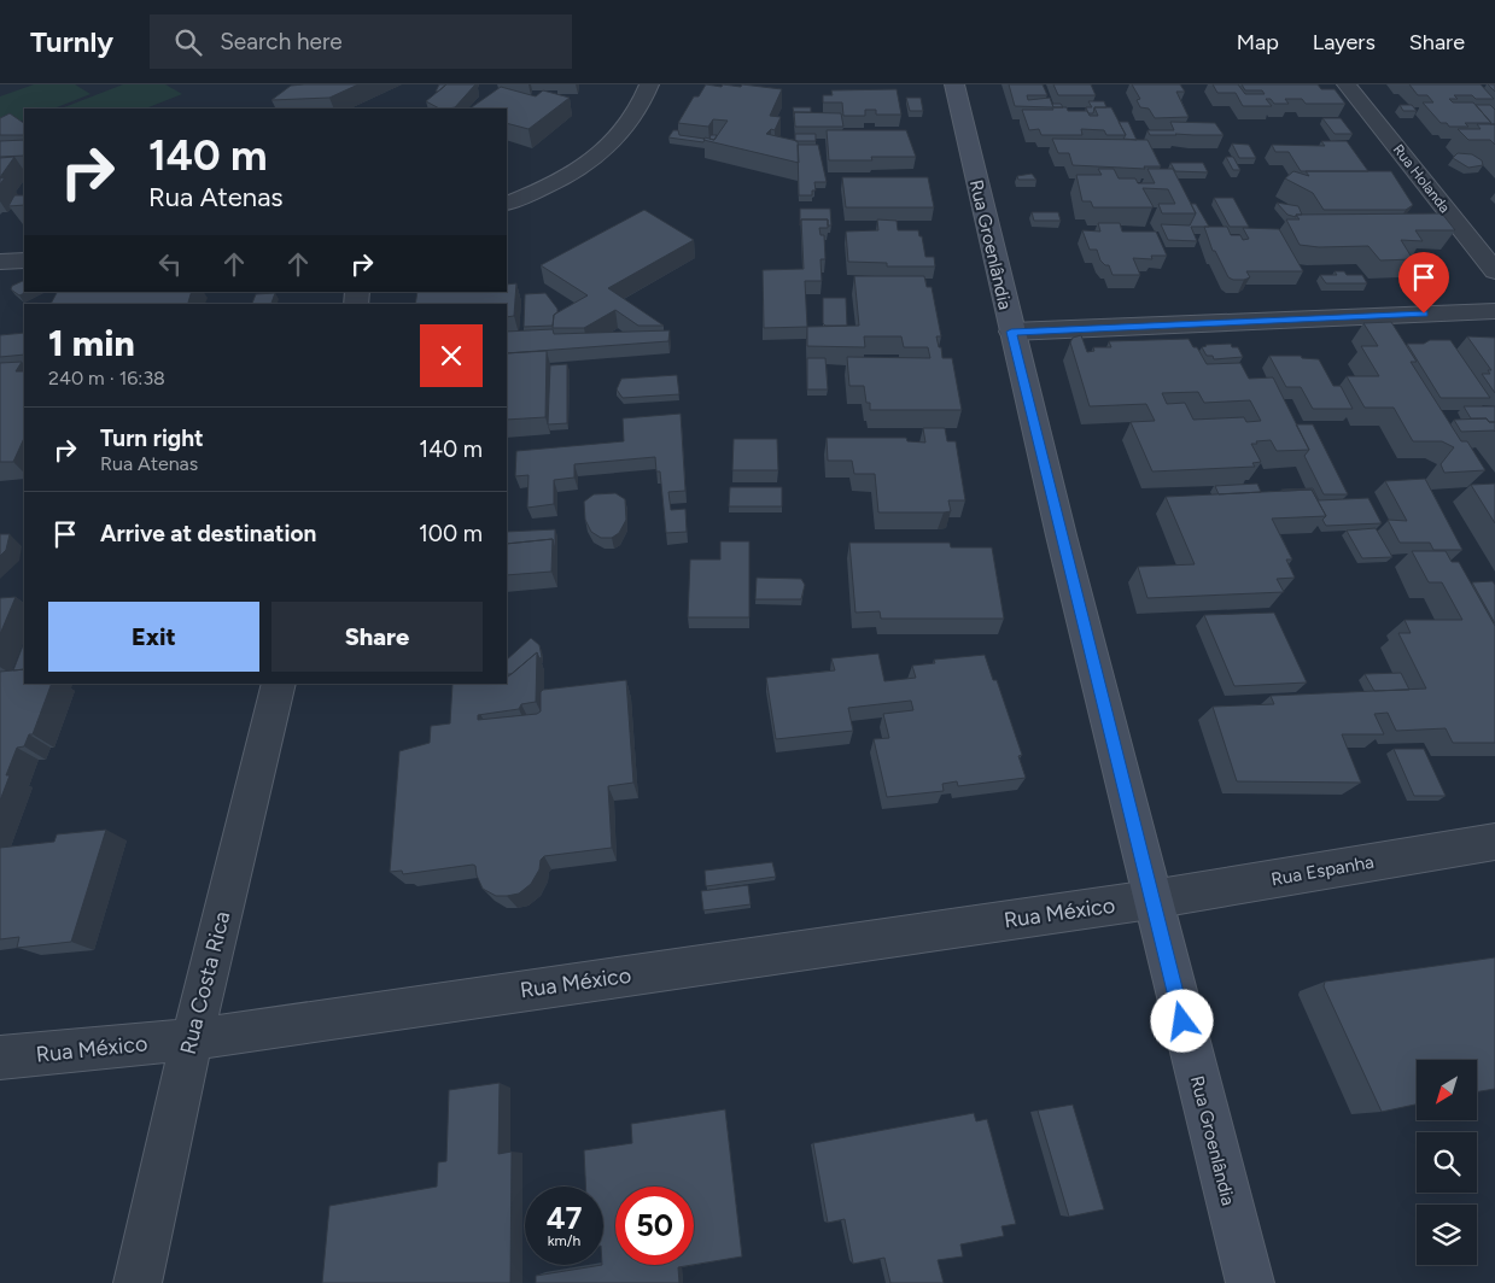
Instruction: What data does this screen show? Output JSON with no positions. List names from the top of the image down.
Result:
{
  "streets": {
    "main road": ["Rua Groenlândia"],
    "street": [
      "Rua Holanda",
      "Rua Espanha",
      "Rua México",
      "Rua Costa Rica"
    ]
  },
  "crossings": [
    ["Rua Groenlândia", "Rua Espanha"],
    ["Rua Groenlândia", "Rua México"],
    ["Rua Espanha", "Rua México"],
    ["Rua México", "Rua Costa Rica"]
  ],
  "north": "bottom left",
  "page": {
    "header": "Turnly",
    "search": "Search here",
    "nav": ["Map", "Layers", "Share"],
    "turn": ["140 m", "Rua Atenas"],
    "heading": ["1 min", "240 m · 16:38"],
    "list": [
      {
        "name": "Turn right",
        "note": "Rua Atenas",
        "value": "140 m"
      },
      {
        "name": "Arrive at destination",
        "value": "100 m"
      }
    ],
    "buttons": ["Exit", "Share"],
    "speed": "47 km/h",
    "limit": "50"
  }
}
